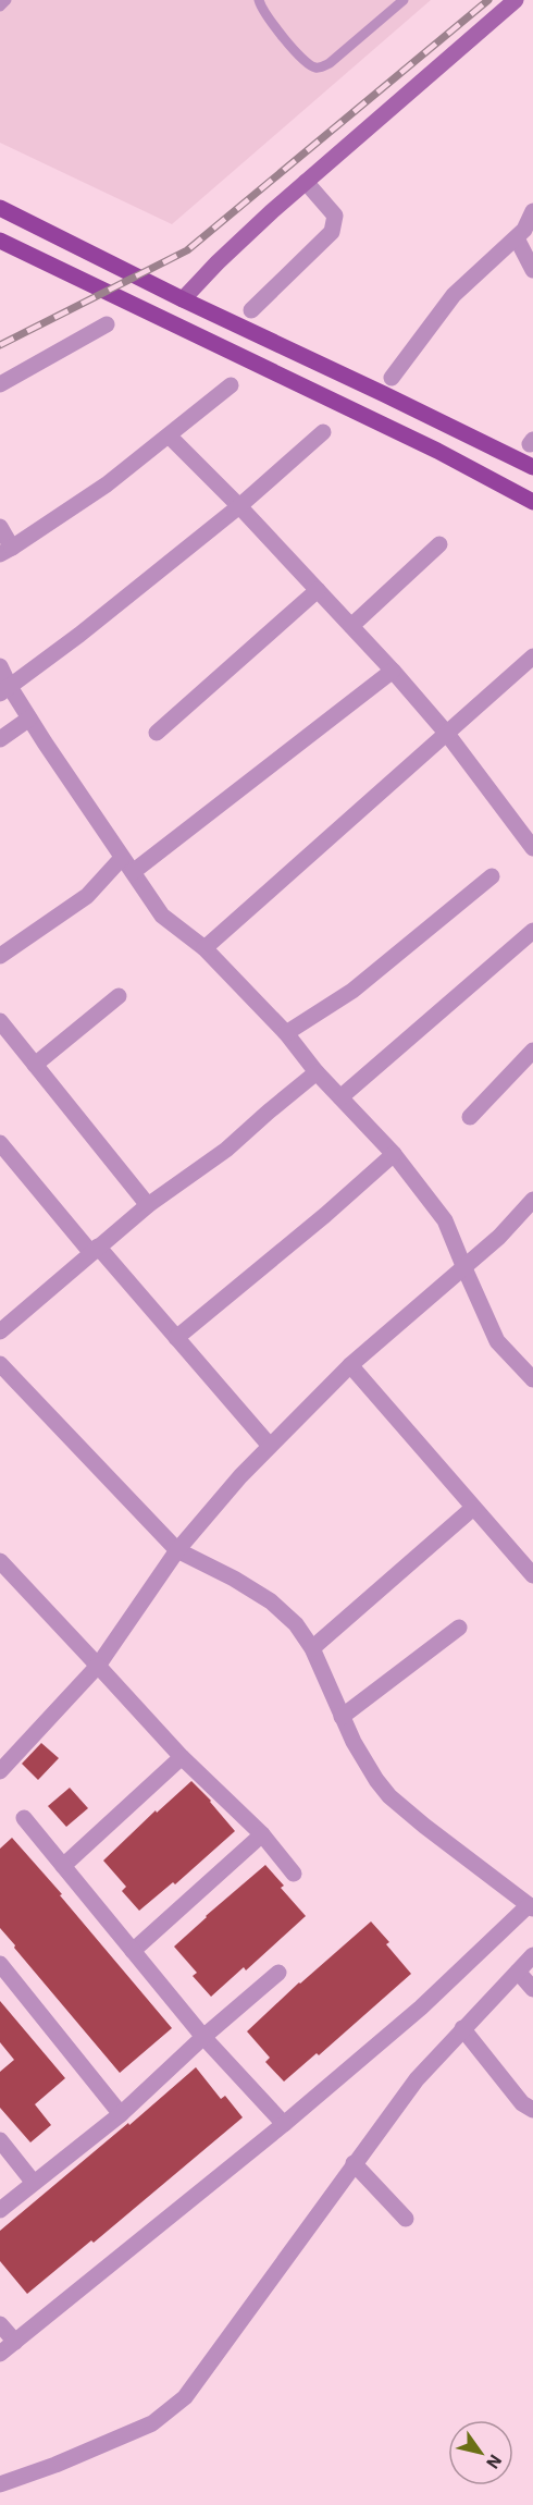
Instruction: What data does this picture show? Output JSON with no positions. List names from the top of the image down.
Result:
{
  "north": "bottom right"
}
